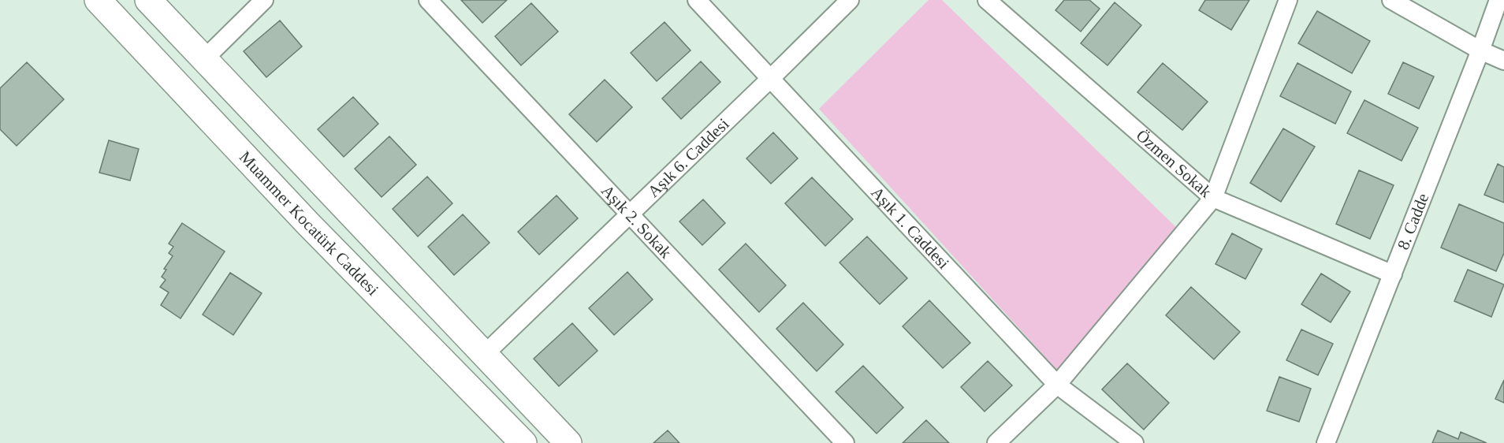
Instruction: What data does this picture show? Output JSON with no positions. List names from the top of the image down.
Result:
{
  "streets": {
    "street": [
      "Aşık 6. Caddesi",
      "Özmen Sokak",
      "Aşık 2. Sokak",
      "8. Cadde",
      "Muammer Kocatürk Caddesi",
      "Aşık 1. Caddesi"
    ]
  },
  "crossings": [
    ["Aşık 6. Caddesi", "Aşık 2. Sokak"],
    ["Aşık 6. Caddesi", "Aşık 1. Caddesi"],
    ["Özmen Sokak", "8. Cadde"]
  ]
}
